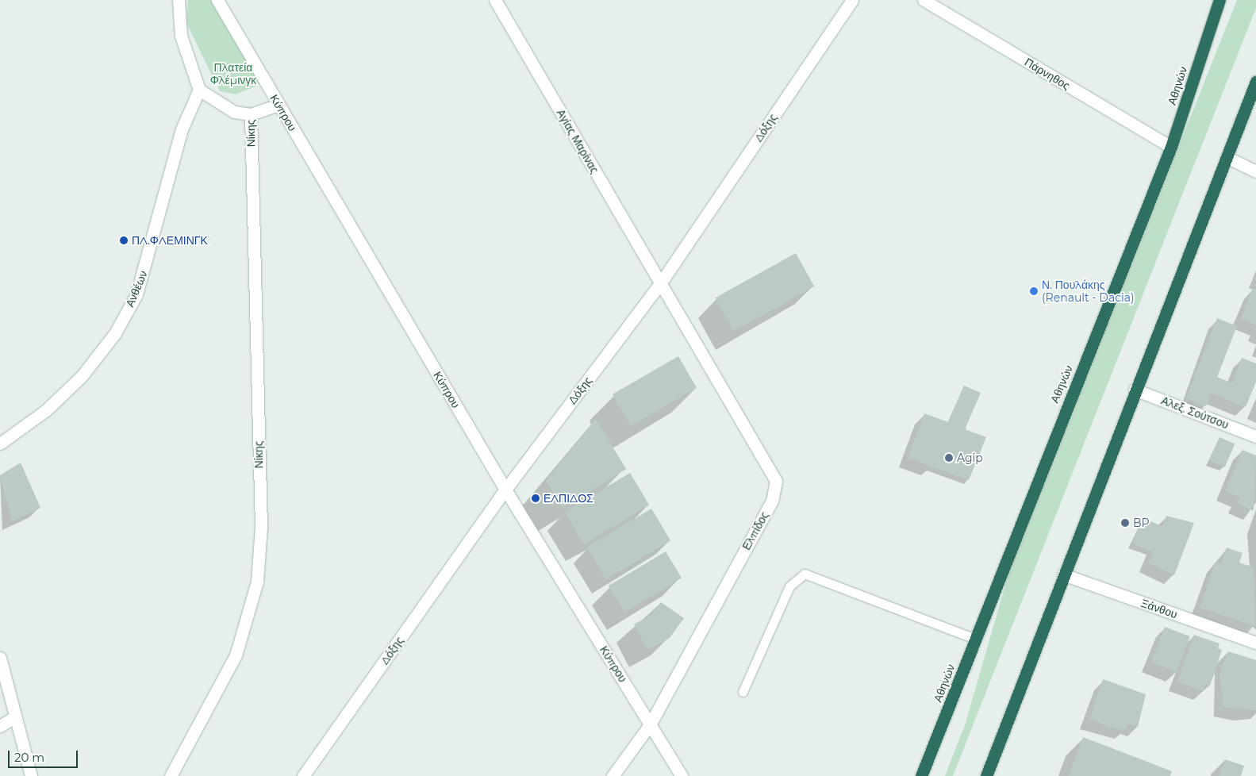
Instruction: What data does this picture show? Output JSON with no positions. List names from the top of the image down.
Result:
{
  "streets": {
    "highway": ["Αθηνών"],
    "street": [
      "Πάρνηθος",
      "Κύπρου",
      "Δόξης",
      "Νίκης",
      "Αγίας Μαρίνας",
      "Ανθέων",
      "Αλεξ. Σούτσου",
      "Ελπίδος",
      "Ξάνθου"
    ]
  },
  "crossings": [
    ["Πάρνηθος", "Αθηνών"],
    ["Κύπρου", "Δόξης"],
    ["Κύπρου", "Ελπίδος"],
    ["Δόξης", "Αγίας Μαρίνας"],
    ["Δόξης", "Ελπίδος"],
    ["Αγίας Μαρίνας", "Ελπίδος"]
  ],
  "parks": ["Πλατεία Φλέμινγκ"],
  "places": [
    "ΠΛ.ΦΛΕΜΙΝΓΚ",
    "Ν. Πουλάκης (Renault - Dacia)",
    "Agip",
    "ΕΛΠΙΔΟΣ",
    "BP"
  ],
  "scale_bar": "20 m"
}
